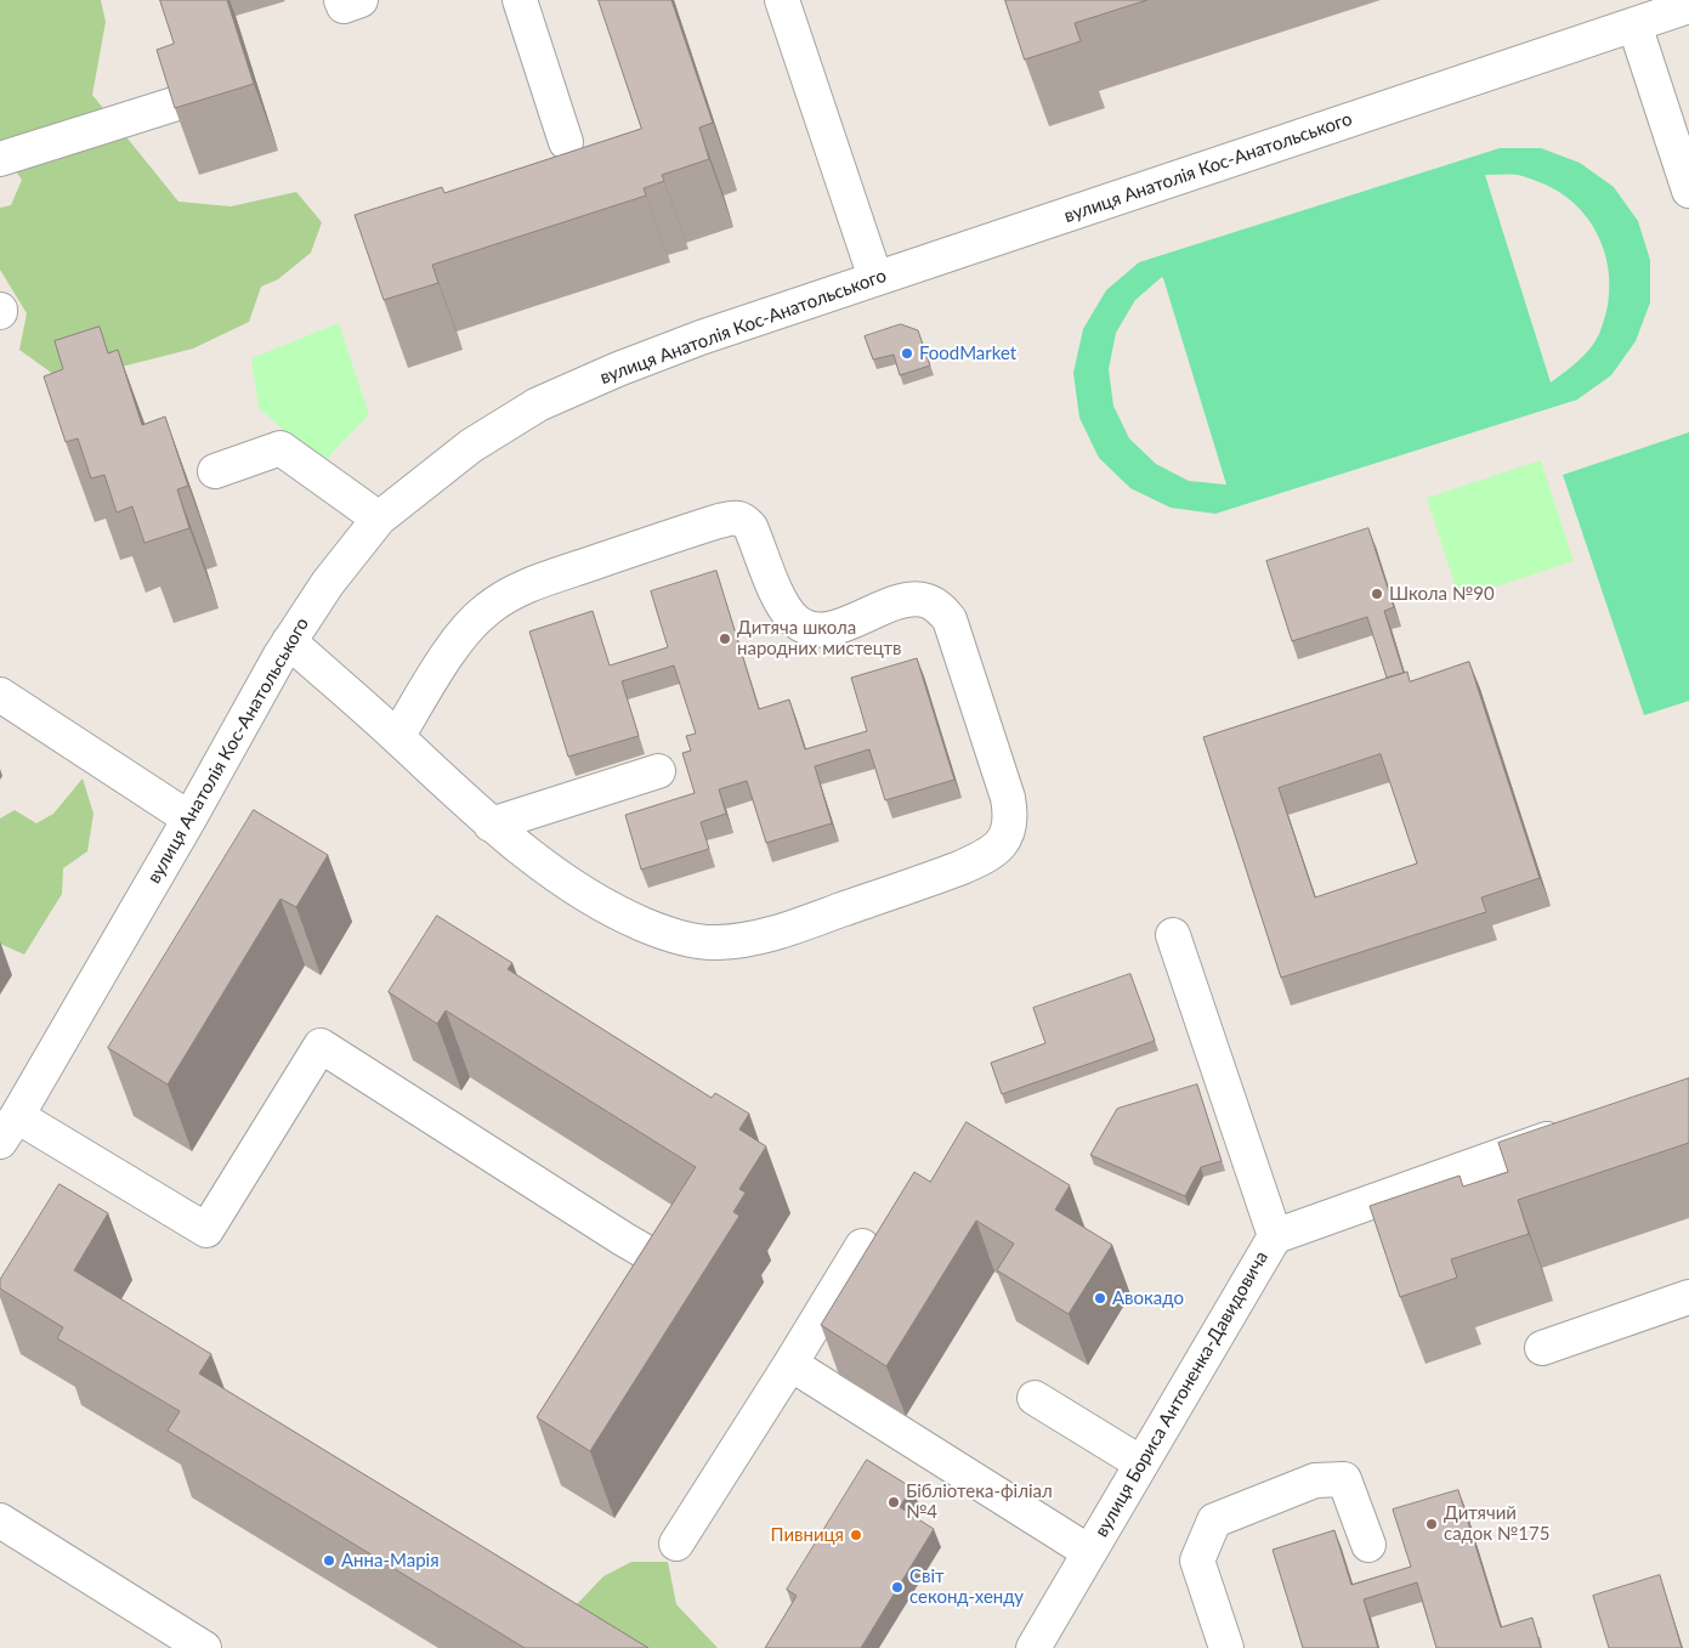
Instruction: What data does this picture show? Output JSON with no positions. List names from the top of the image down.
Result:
{
  "streets": {
    "street": ["вулиця Анатолія Кос-Анатольського", "вулиця Бориса Антоненка-Давидовича"]
  },
  "places": [
    "FoodMarket",
    "Школа №90",
    "Дитяча школа народних мистецтв",
    "Авокадо",
    "Бібліотека-філіал №4",
    "Дитячий садок №175",
    "Пивниця",
    "Анна-Марія",
    "Світ секонд-хенду"
  ]
}
